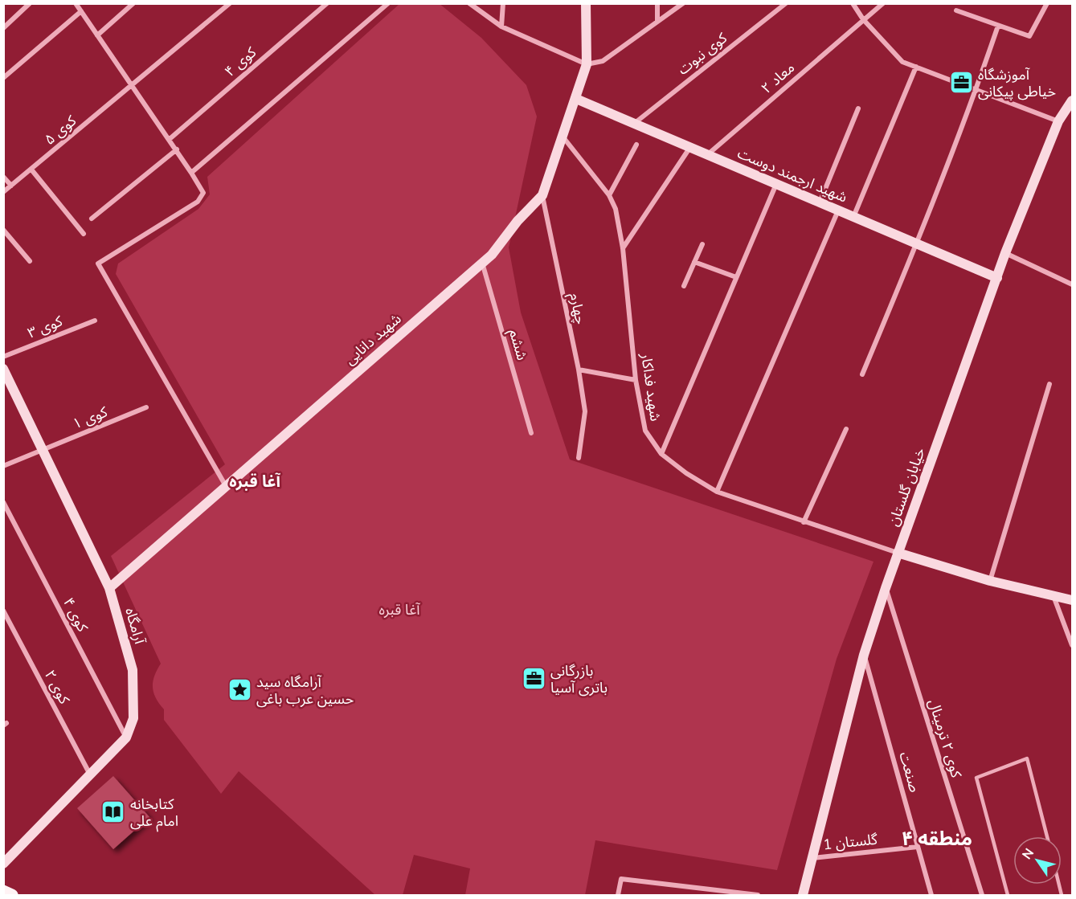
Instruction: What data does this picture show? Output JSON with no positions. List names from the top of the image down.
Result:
{
  "streets": {
    "street": [
      "کوی نبوت",
      "کوی ۴",
      "معاد ۲",
      "کوی ۵",
      "شهید ارجمند دوست",
      "چهارم",
      "کوی ۳",
      "شهید دانایی",
      "ششم",
      "شهید فداکار",
      "کوی ۱",
      "خیابان گلستان",
      "آرامگاه",
      "کوی ۲",
      "کوی ۲ ترمینال",
      "صنعت",
      "گلستان 1"
    ]
  },
  "crossings": [
    ["کوی نبوت", "شهید ارجمند دوست"],
    ["کوی ۴", "آرامگاه"],
    ["معاد ۲", "شهید ارجمند دوست"],
    ["شهید ارجمند دوست", "شهید دانایی"],
    ["شهید ارجمند دوست", "خیابان گلستان"],
    ["چهارم", "شهید دانایی"],
    ["شهید دانایی", "ششم"],
    ["شهید دانایی", "شهید فداکار"],
    ["شهید دانایی", "آرامگاه"],
    ["شهید فداکار", "خیابان گلستان"],
    ["کوی ۱", "آرامگاه"],
    ["خیابان گلستان", "کوی ۲ ترمینال"],
    ["خیابان گلستان", "صنعت"],
    ["خیابان گلستان", "گلستان 1"],
    ["آرامگاه", "کوی ۲"],
    ["صنعت", "گلستان 1"]
  ],
  "districts": ["آغا قبره", "منطقه ۴"],
  "parks": ["آغا قبره"],
  "places": {
    "office": ["آموزشگاه خیاطی پیکانی", "بازرگانی باتری آسیا"],
    "place": ["آرامگاه سید حسین عرب باغی"],
    "library": ["کتابخانه امام علی"]
  },
  "north": "top left"
}
